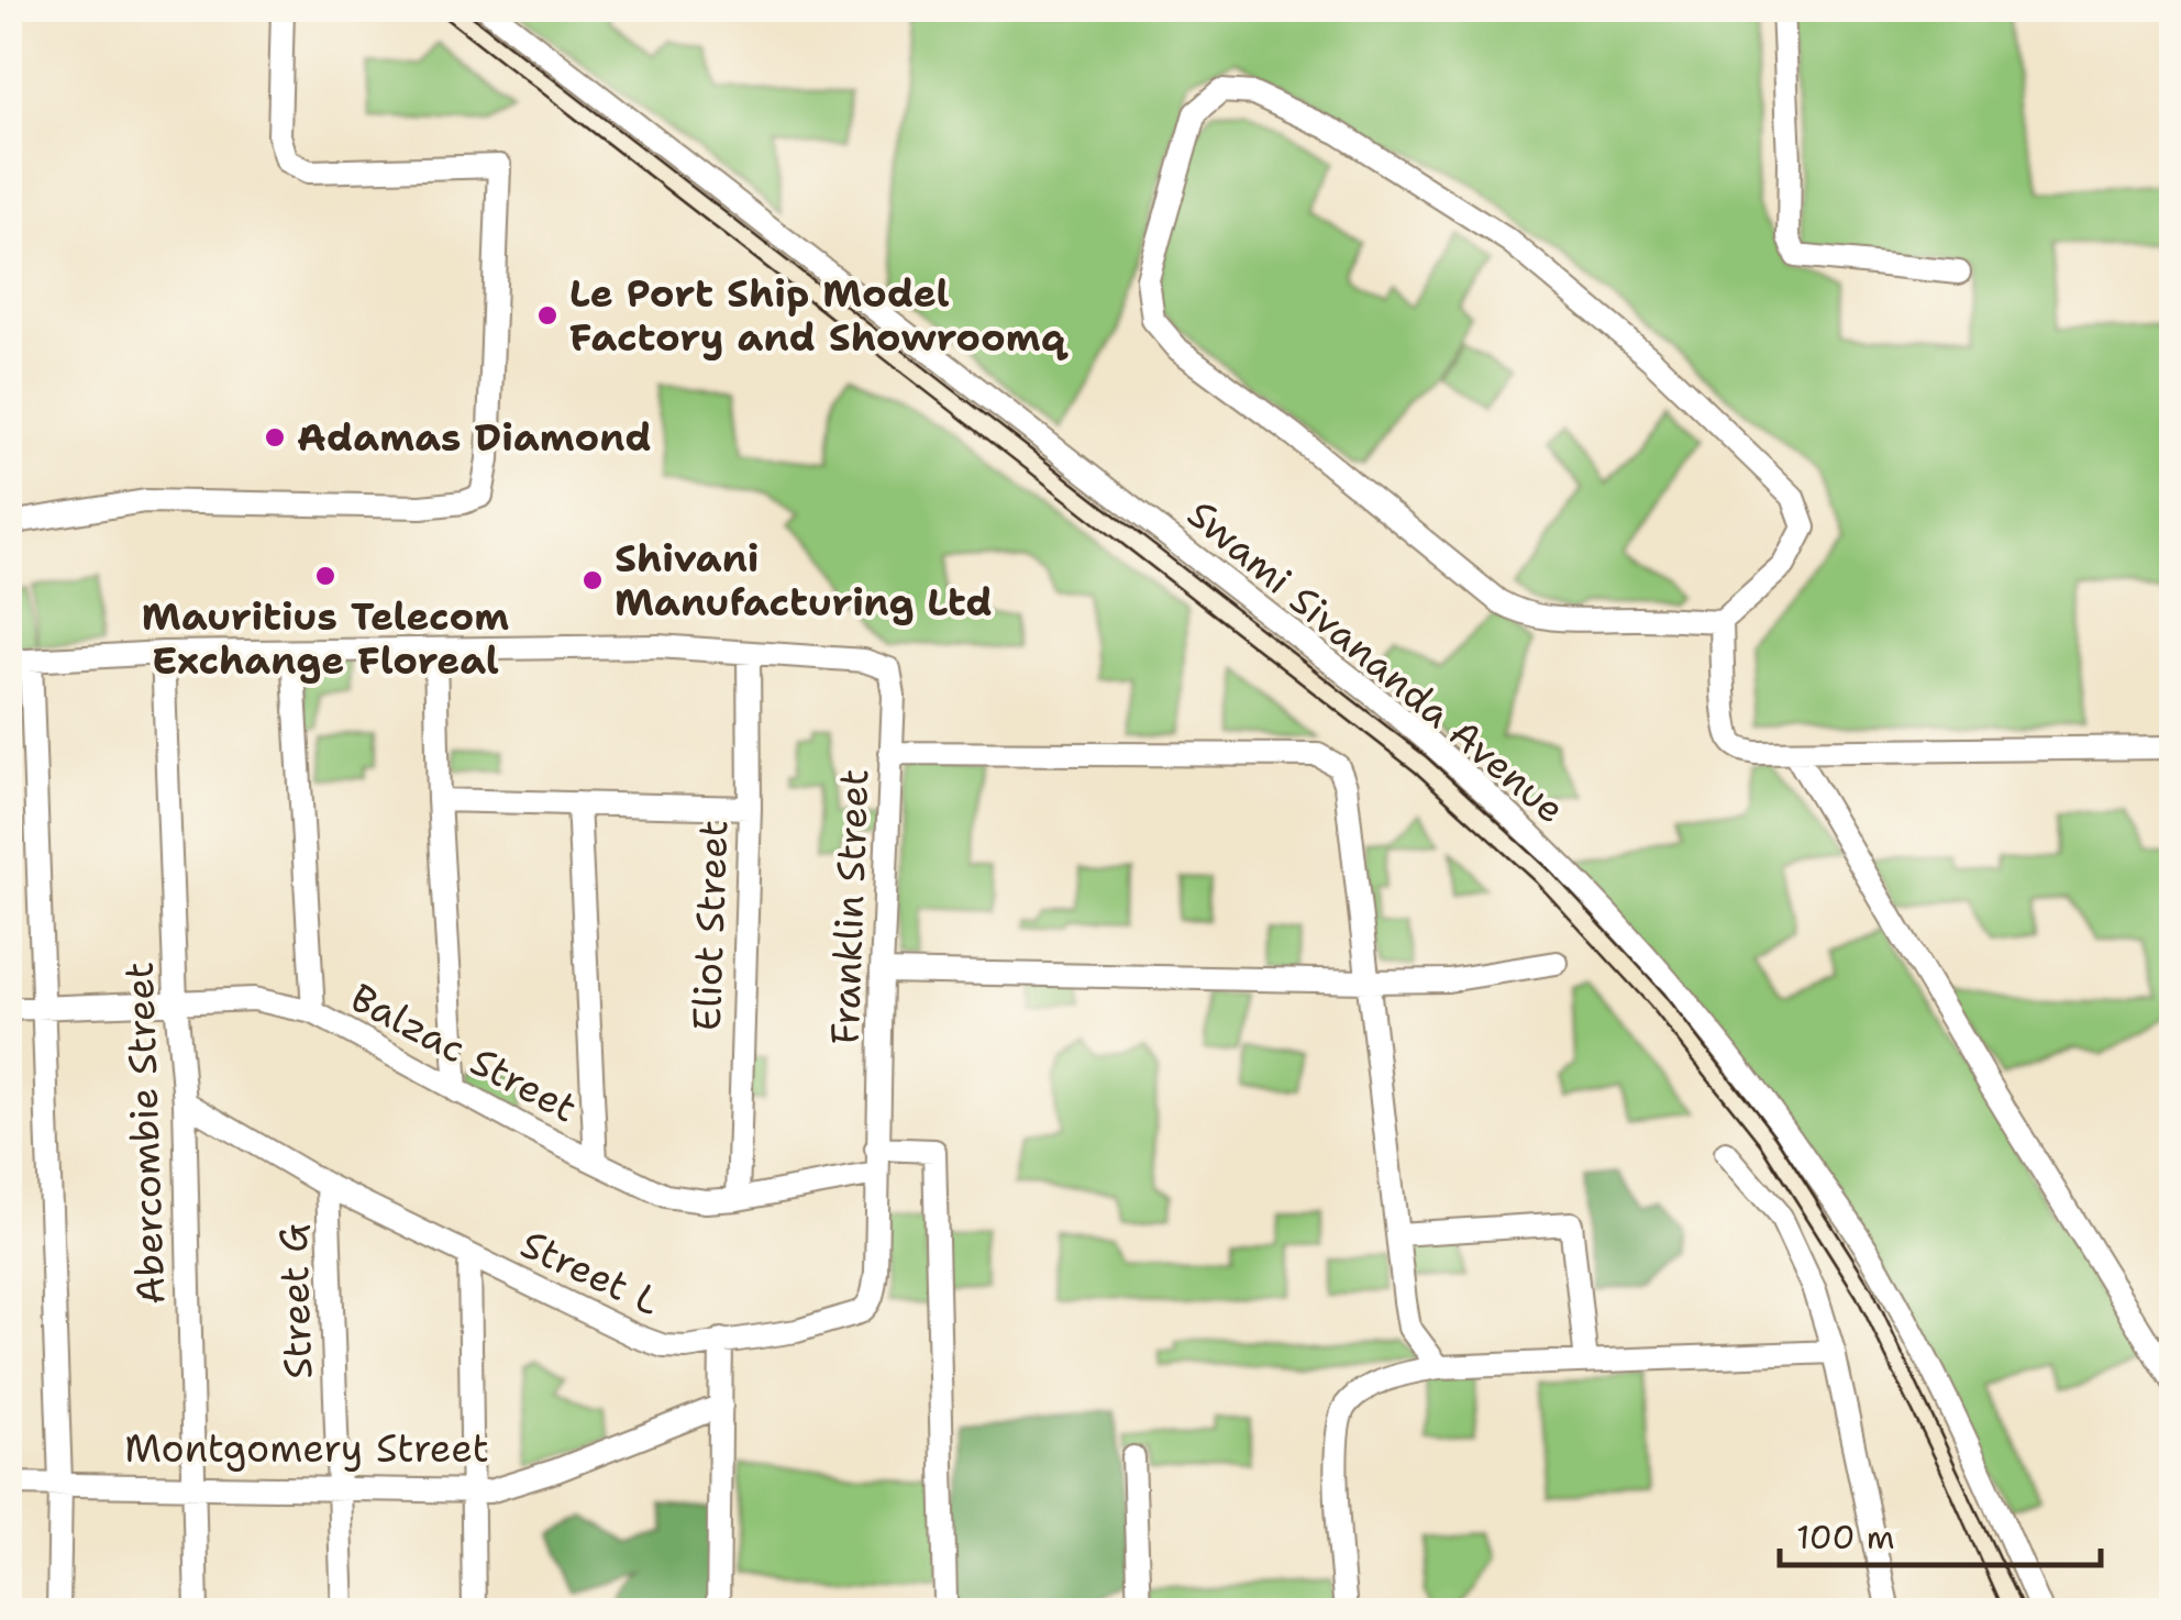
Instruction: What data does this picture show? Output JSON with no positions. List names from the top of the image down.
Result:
{
  "streets": {
    "street": [
      "Swami Sivananda Avenue",
      "Franklin Street",
      "Eliot Street",
      "Balzac Street",
      "Abercombie Street",
      "Street L",
      "Street G",
      "Montgomery Street"
    ]
  },
  "crossings": [
    ["Franklin Street", "Eliot Street"],
    ["Franklin Street", "Balzac Street"],
    ["Franklin Street", "Street L"],
    ["Eliot Street", "Balzac Street"],
    ["Balzac Street", "Abercombie Street"],
    ["Balzac Street", "Street L"],
    ["Abercombie Street", "Street L"],
    ["Abercombie Street", "Montgomery Street"],
    ["Street L", "Street G"],
    ["Street G", "Montgomery Street"]
  ],
  "places": [
    "Le Port Ship Model Factory and Showroomq",
    "Adamas Diamond",
    "Mauritius Telecom Exchange Floreal",
    "Shivani Manufacturing Ltd"
  ],
  "scale_bar": "100 m"
}
